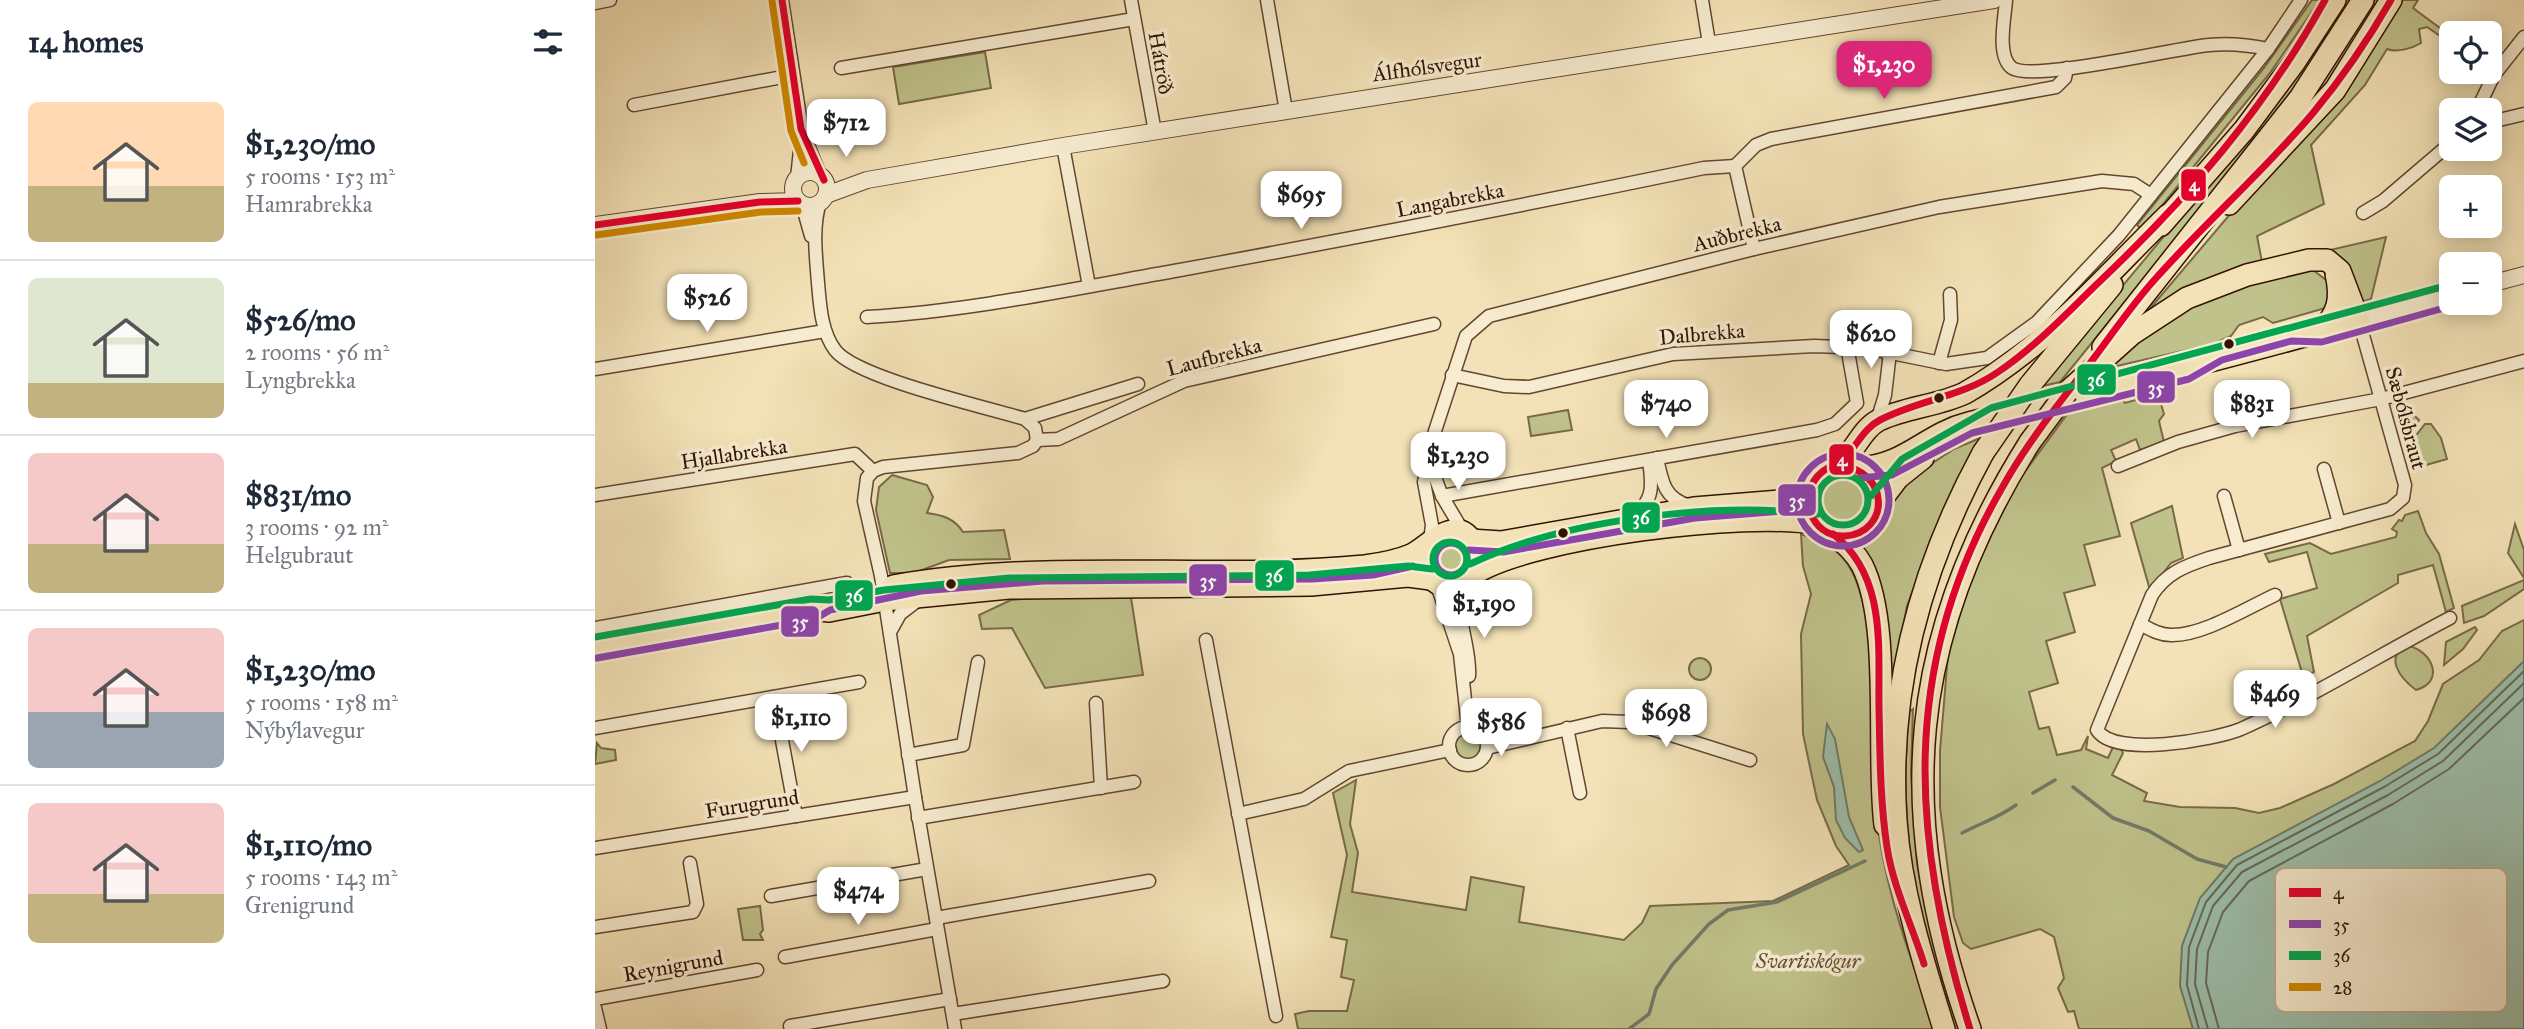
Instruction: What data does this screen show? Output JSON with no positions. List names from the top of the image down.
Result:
{
  "streets": {
    "street": [
      "Hátröð",
      "Álfhólsvegur",
      "Langabrekka",
      "Auðbrekka",
      "Dalbrekka",
      "Laufbrekka",
      "Sæbólsbraut",
      "Hjallabrekka",
      "Furugrund",
      "Reynigrund"
    ]
  },
  "crossings": [
    ["Hátröð", "Álfhólsvegur"],
    ["Auðbrekka", "Dalbrekka"]
  ],
  "parks": ["Svartiskógur"],
  "lines": [
    "transit line 4",
    "transit line 28",
    "transit line 36",
    "transit line 35"
  ],
  "legend": [
    "4",
    "35",
    "36",
    "28"
  ],
  "page": {
    "heading": "14 homes",
    "map_buttons": ["+", "−"],
    "price": [
      "$1,230",
      "$712",
      "$695",
      "$526",
      "$620",
      "$740",
      "$831",
      "$1,230",
      "$1,190",
      "$469",
      "$698",
      "$1,110",
      "$586",
      "$474"
    ],
    "list": [
      {
        "name": "$1,230/mo",
        "note": "5 rooms · 153 m² · Hamrabrekka"
      },
      {
        "name": "$526/mo",
        "note": "2 rooms · 56 m² · Lyngbrekka"
      },
      {
        "name": "$831/mo",
        "note": "3 rooms · 92 m² · Helgubraut"
      },
      {
        "name": "$1,230/mo",
        "note": "5 rooms · 158 m² · Nýbýlavegur"
      },
      {
        "name": "$1,110/mo",
        "note": "5 rooms · 143 m² · Grenigrund"
      }
    ]
  }
}
